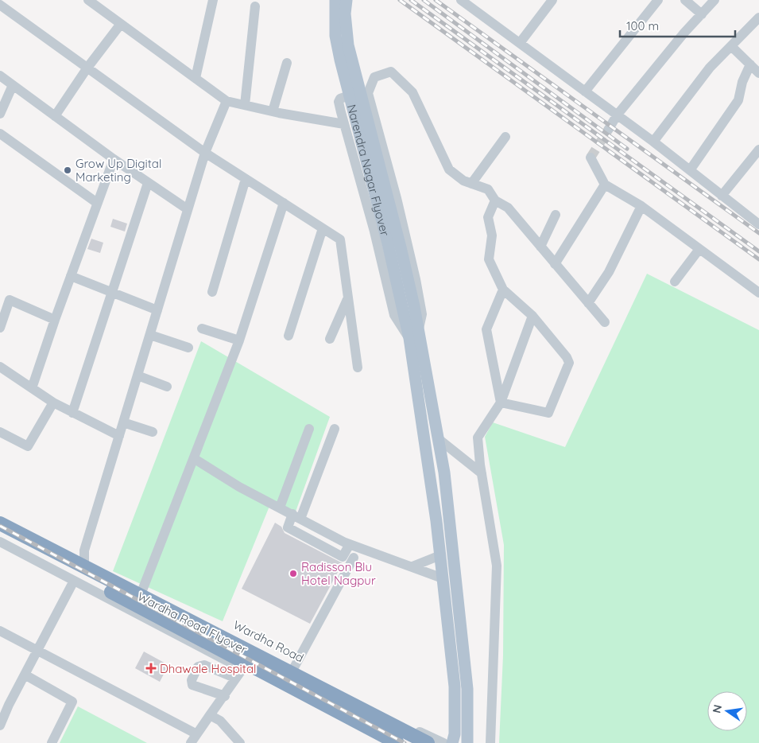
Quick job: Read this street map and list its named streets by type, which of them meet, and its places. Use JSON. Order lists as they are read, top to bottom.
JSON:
{
  "streets": {
    "highway": ["Wardha Road Flyover"],
    "main road": ["Narendra Nagar Flyover"],
    "street": ["Wardha Road"]
  },
  "places": {
    "other": ["Grow Up Digital Marketing", "Radisson Blu Hotel Nagpur"],
    "health": ["Dhawale Hospital"]
  },
  "scale_bar": "100 m",
  "north": "left"
}
